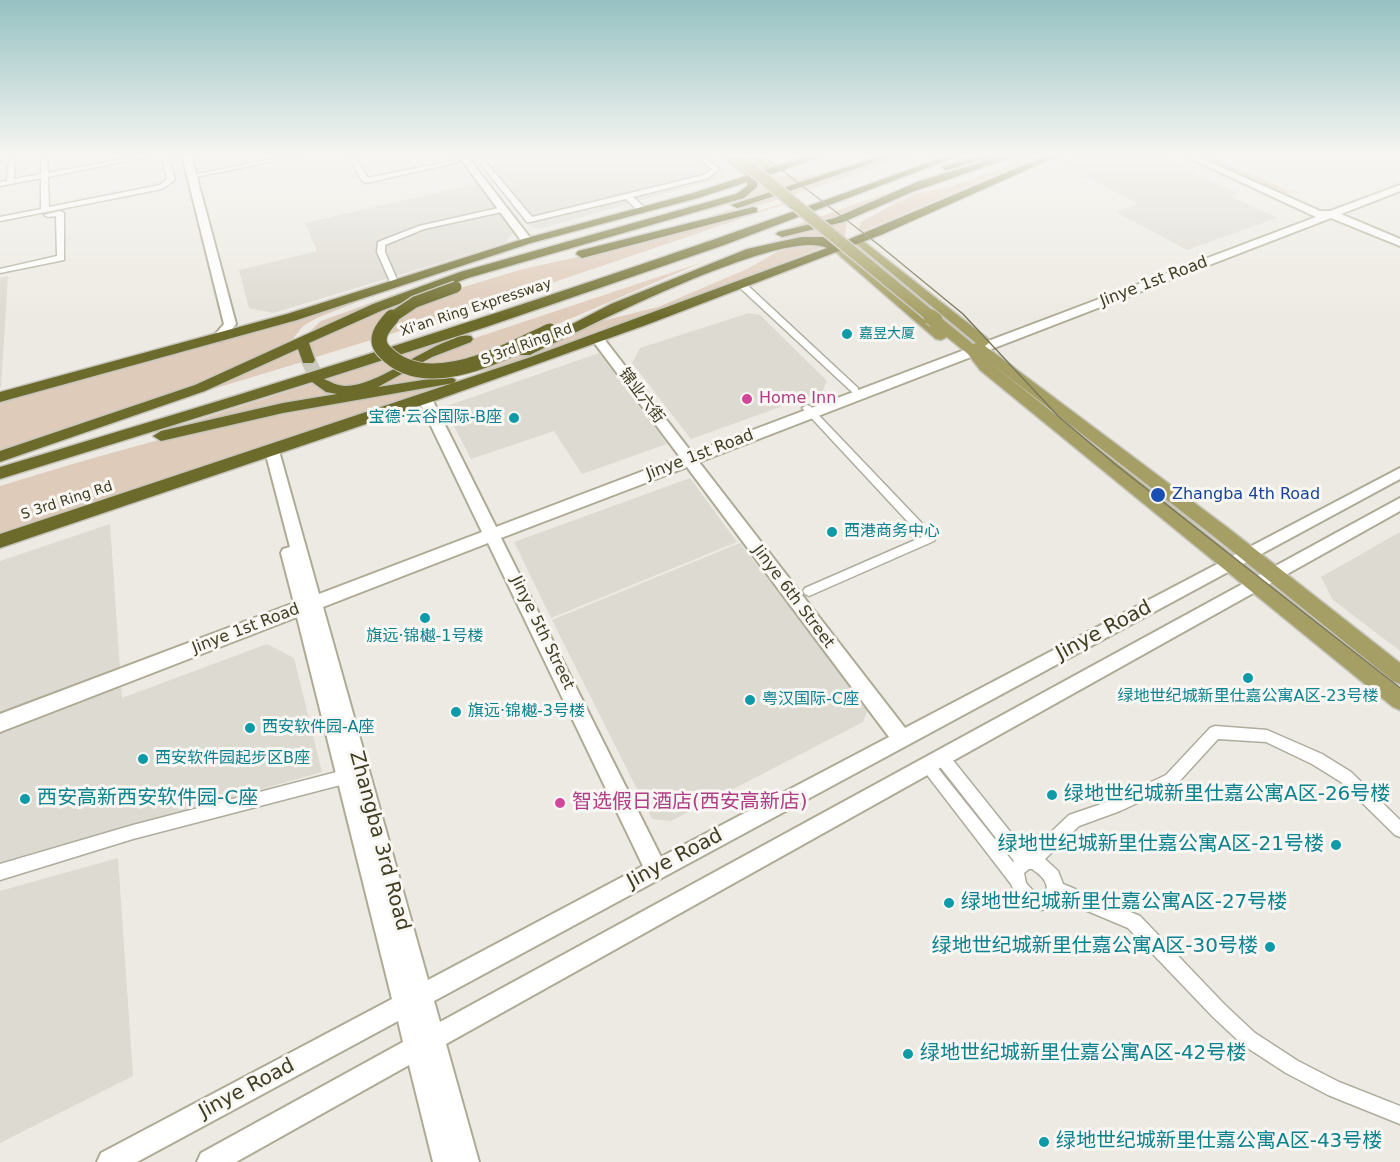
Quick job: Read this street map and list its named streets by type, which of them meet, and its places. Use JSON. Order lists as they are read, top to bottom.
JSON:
{
  "streets": {
    "highway": ["Xi'an Ring Expressway", "S 3rd Ring Rd"],
    "street": [
      "Jinye 1st Road",
      "锦业六街",
      "Jinye 6th Street",
      "Jinye Road",
      "Jinye 5th Street",
      "Zhangba 3rd Road"
    ]
  },
  "crossings": [
    ["Jinye 1st Road", "锦业六街"],
    ["Jinye 1st Road", "Jinye 6th Street"],
    ["Jinye 1st Road", "Jinye 5th Street"],
    ["Jinye 1st Road", "Zhangba 3rd Road"],
    ["S 3rd Ring Rd", "锦业六街"],
    ["S 3rd Ring Rd", "Jinye 5th Street"],
    ["S 3rd Ring Rd", "Zhangba 3rd Road"],
    ["锦业六街", "Jinye 6th Street"],
    ["Jinye 6th Street", "Jinye Road"],
    ["Jinye Road", "Jinye 5th Street"],
    ["Jinye Road", "Zhangba 3rd Road"]
  ],
  "places": [
    "嘉昱大厦",
    "Home Inn",
    "宝德·云谷国际-B座",
    "Zhangba 4th Road",
    "西港商务中心",
    "旗远·锦樾-1号楼",
    "绿地世纪城新里仕嘉公寓A区-23号楼",
    "粤汉国际-C座",
    "旗远·锦樾-3号楼",
    "西安软件园-A座",
    "西安软件园起步区B座",
    "绿地世纪城新里仕嘉公寓A区-26号楼",
    "西安高新西安软件园-C座",
    "智选假日酒店(西安高新店)",
    "绿地世纪城新里仕嘉公寓A区-21号楼",
    "绿地世纪城新里仕嘉公寓A区-27号楼",
    "绿地世纪城新里仕嘉公寓A区-30号楼",
    "绿地世纪城新里仕嘉公寓A区-42号楼",
    "绿地世纪城新里仕嘉公寓A区-43号楼"
  ]
}
